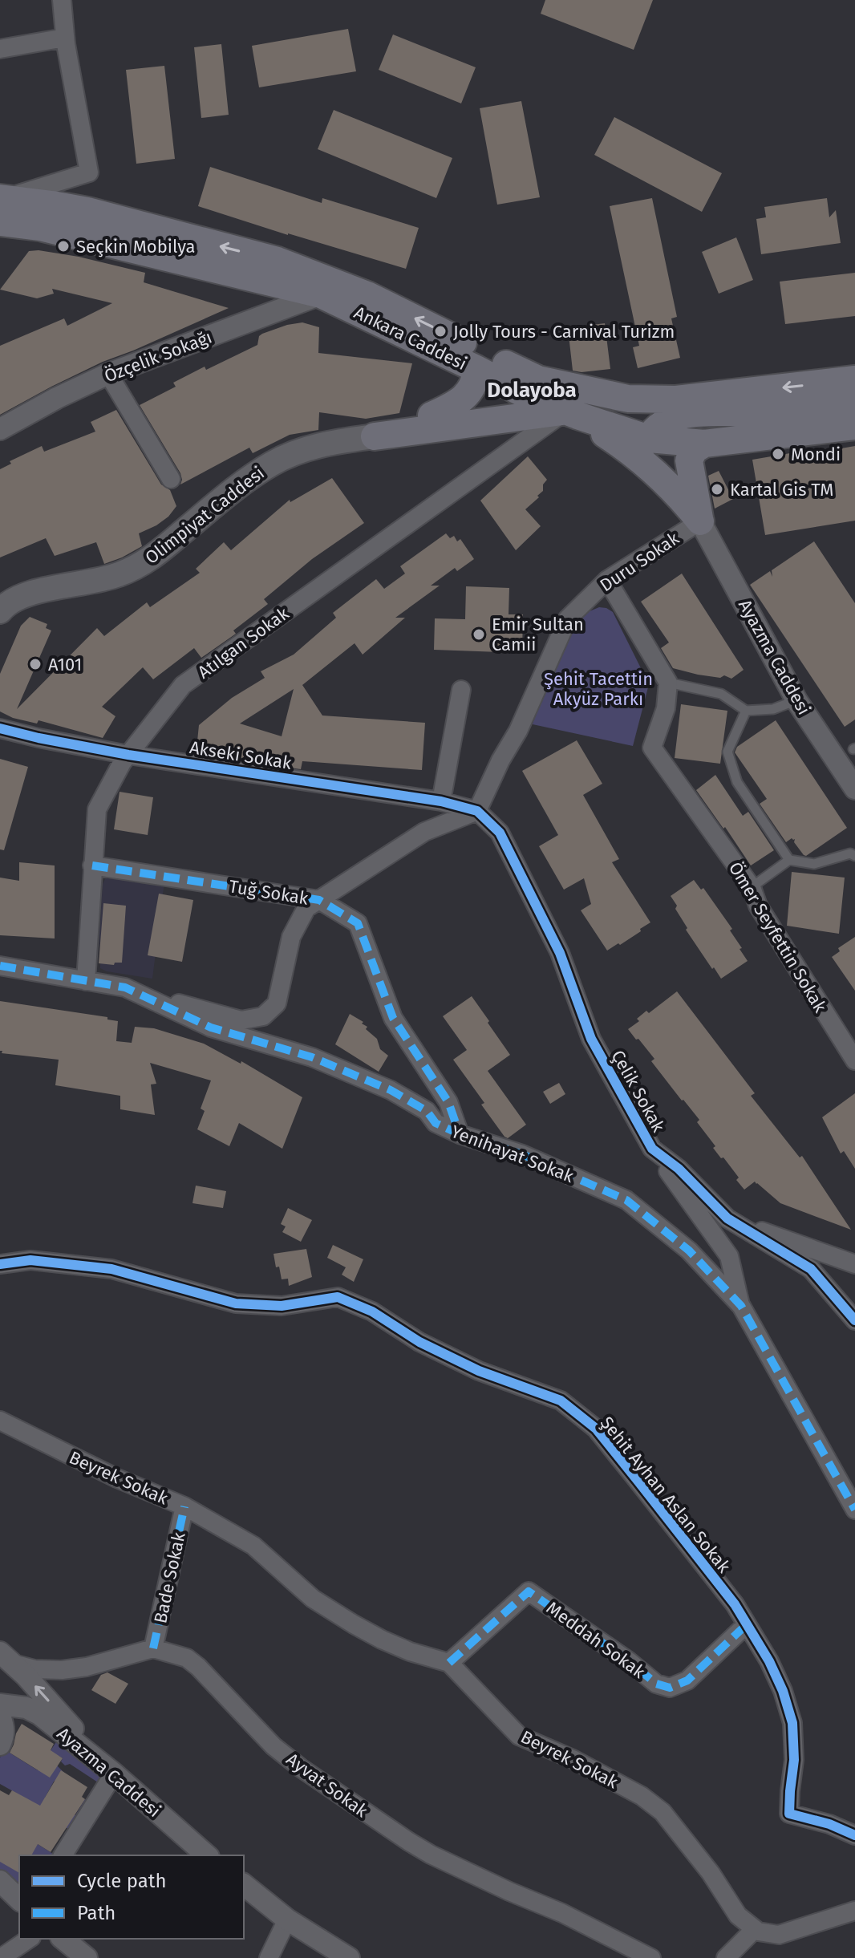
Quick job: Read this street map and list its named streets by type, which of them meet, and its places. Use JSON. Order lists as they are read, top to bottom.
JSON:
{
  "streets": {
    "main road": ["Ankara Caddesi", "Olimpiyat Caddesi"],
    "street": [
      "Özçelik Sokağı",
      "Duru Sokak",
      "Atılgan Sokak",
      "Ayazma Caddesi",
      "Akseki Sokak",
      "Tuğ Sokak",
      "Ömer Seyfettin Sokak",
      "Çelik Sokak",
      "Yenihayat Sokak",
      "Beyrek Sokak",
      "Şehit Ayhan Aslan Sokak",
      "Bade Sokak",
      "Meddah Sokak",
      "Ayvat Sokak"
    ]
  },
  "crossings": [
    ["Ankara Caddesi", "Özçelik Sokağı"],
    ["Ankara Caddesi", "Atılgan Sokak"],
    ["Duru Sokak", "Ayazma Caddesi"],
    ["Duru Sokak", "Akseki Sokak"],
    ["Duru Sokak", "Çelik Sokak"],
    ["Atılgan Sokak", "Akseki Sokak"],
    ["Atılgan Sokak", "Tuğ Sokak"],
    ["Atılgan Sokak", "Yenihayat Sokak"],
    ["Akseki Sokak", "Çelik Sokak"],
    ["Tuğ Sokak", "Yenihayat Sokak"],
    ["Beyrek Sokak", "Bade Sokak"],
    ["Beyrek Sokak", "Meddah Sokak"],
    ["Şehit Ayhan Aslan Sokak", "Meddah Sokak"],
    ["Bade Sokak", "Ayvat Sokak"]
  ],
  "districts": ["Dolayoba"],
  "parks": ["Şehit Tacettin Akyüz Parkı"],
  "places": [
    "Seçkin Mobilya",
    "Jolly Tours - Carnival Turizm",
    "Mondi",
    "Kartal Gis TM",
    "Emir Sultan Camii",
    "A101"
  ],
  "legend": ["Cycle path", "Path"]
}
